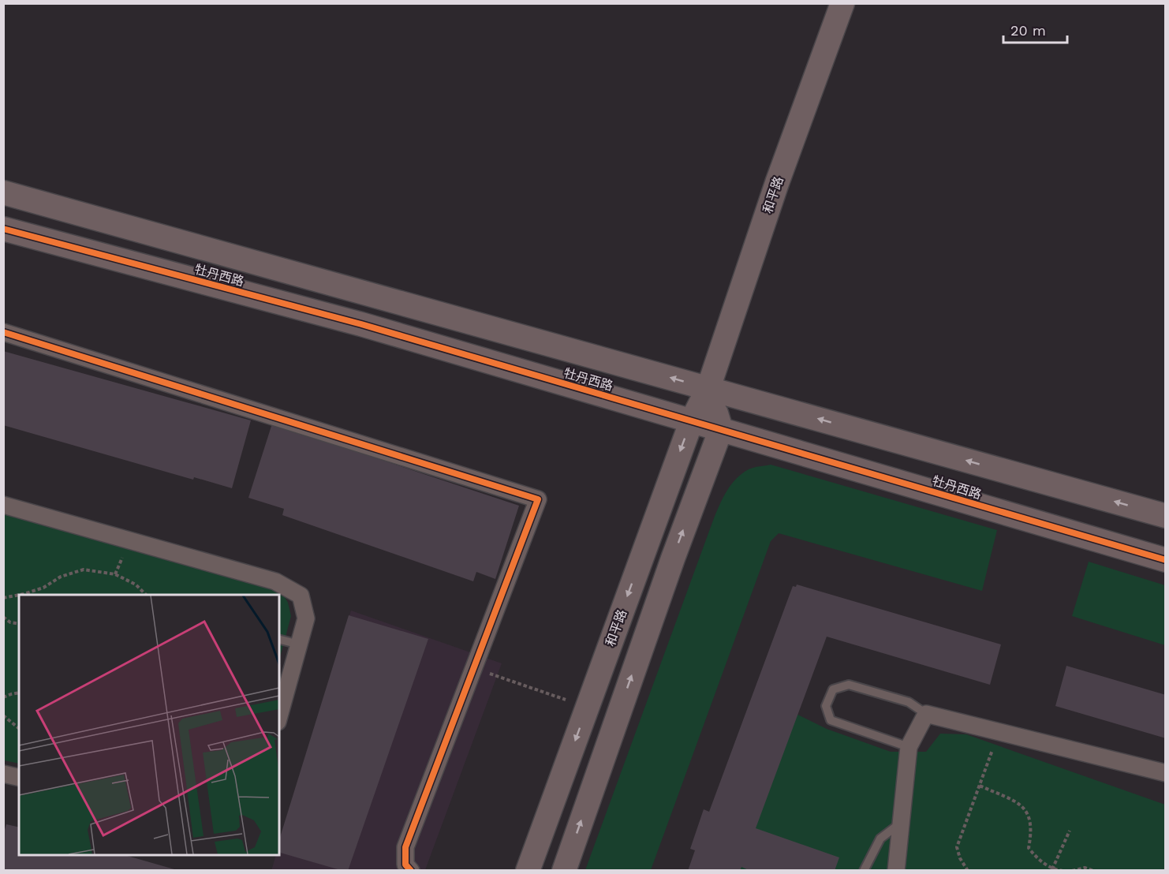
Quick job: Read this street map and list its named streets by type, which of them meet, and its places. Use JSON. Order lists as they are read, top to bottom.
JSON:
{
  "streets": {
    "street": ["和平路", "牡丹西路"]
  },
  "crossings": [
    ["和平路", "牡丹西路"]
  ],
  "scale_bar": "20 m"
}
